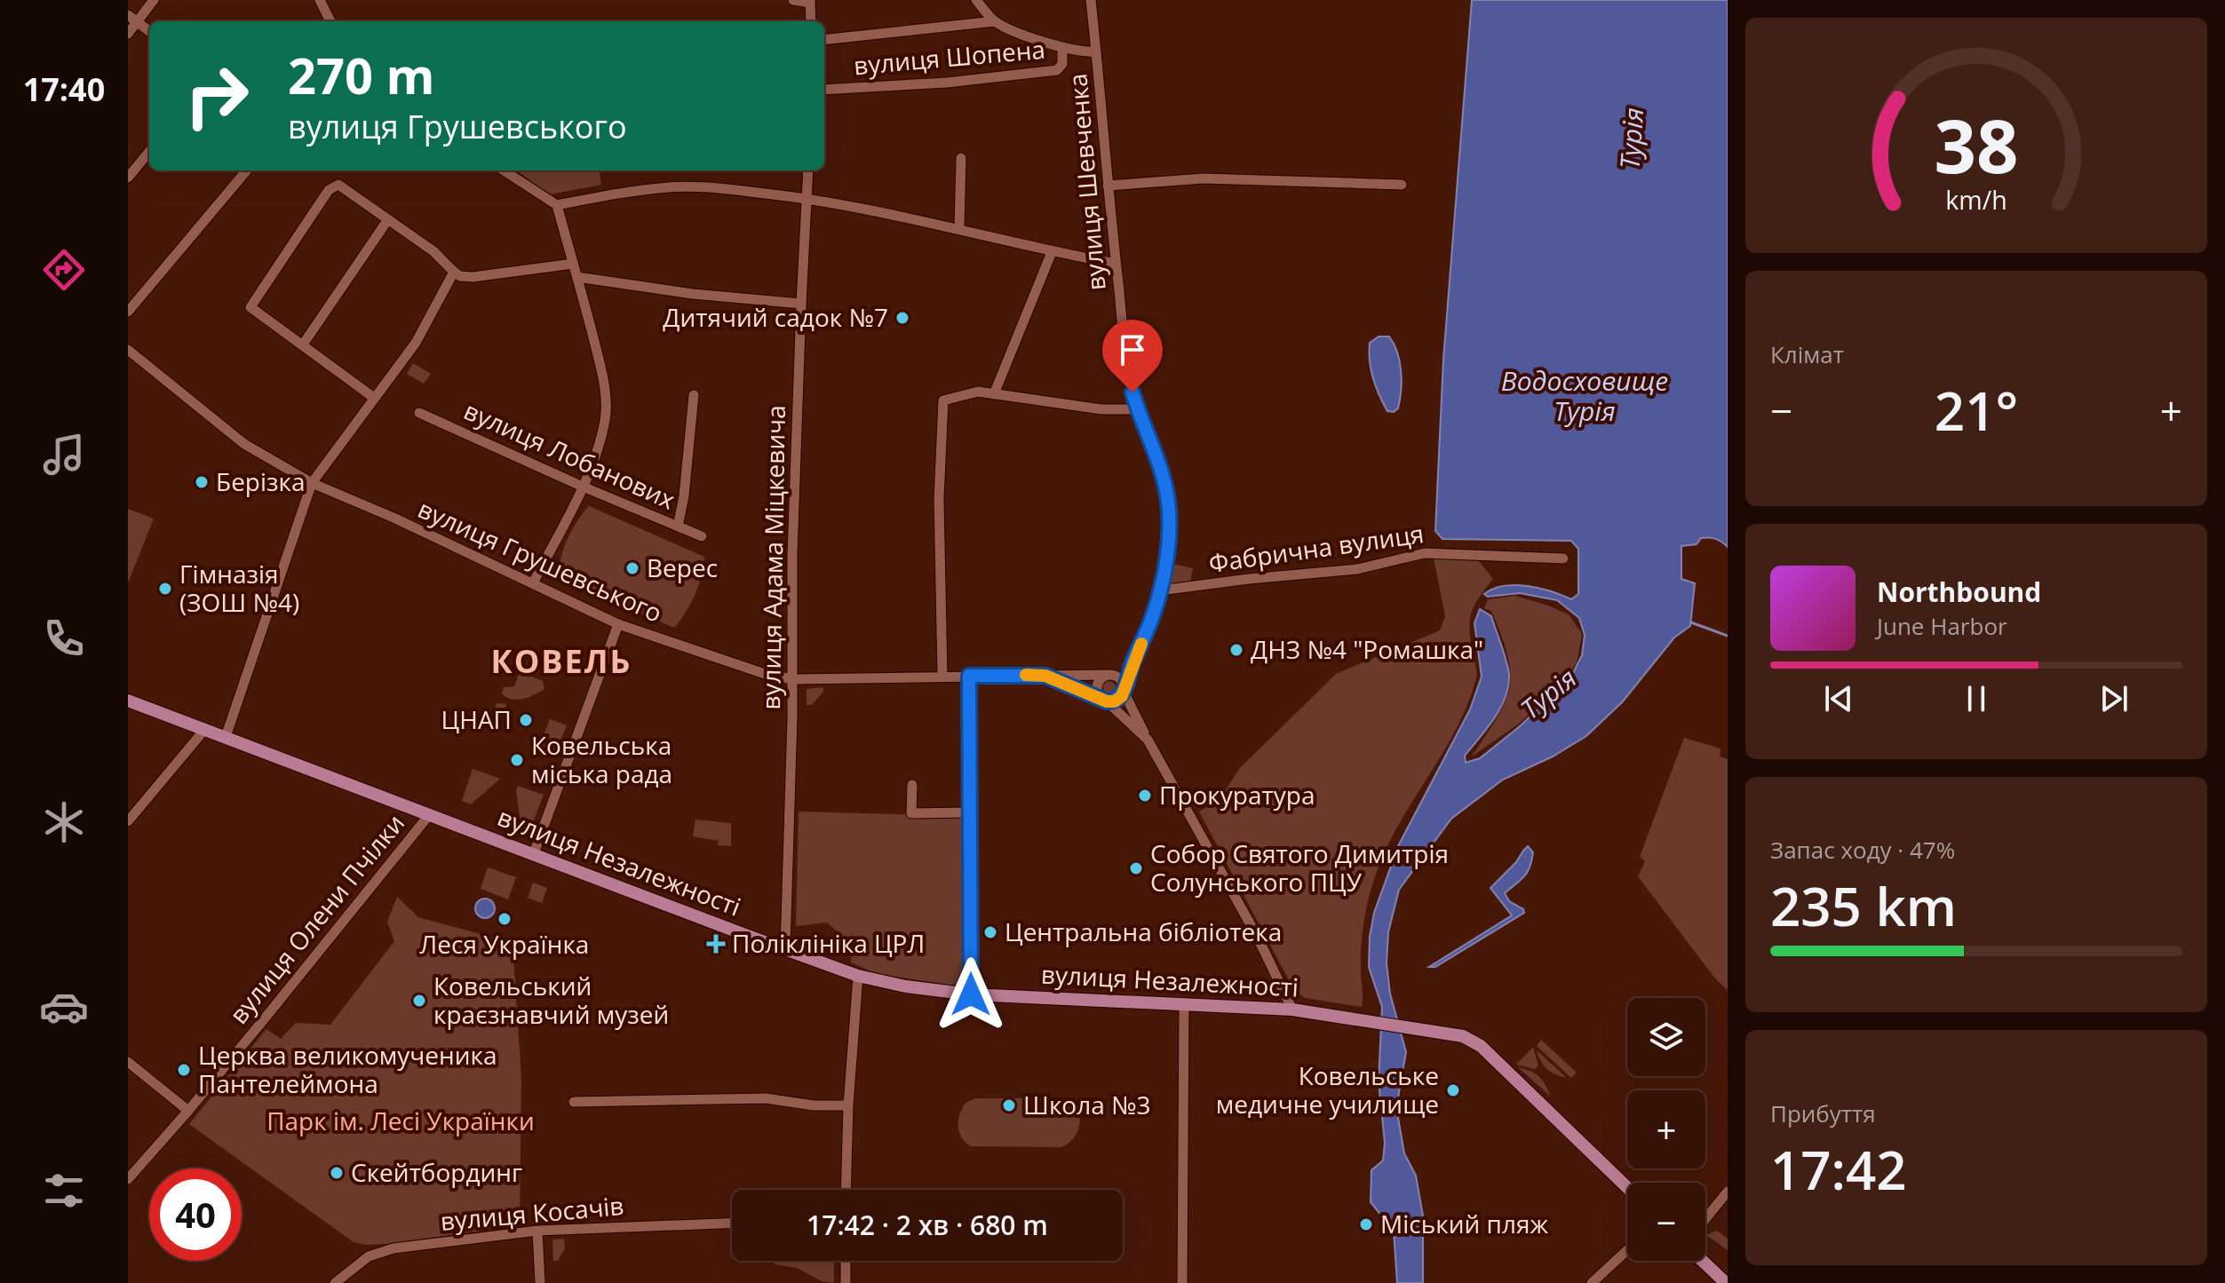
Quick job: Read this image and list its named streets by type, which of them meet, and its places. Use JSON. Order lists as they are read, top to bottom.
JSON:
{
  "streets": {
    "main road": ["вулиця Незалежності"],
    "street": [
      "вулиця Шопена",
      "вулиця Шевченка",
      "вулиця Лобанових",
      "Фабрична вулиця",
      "вулиця Адама Міцкевича",
      "вулиця Грушевського",
      "вулиця Олени Пчілки",
      "вулиця Косачів"
    ]
  },
  "crossings": [
    ["вулиця Шевченка", "Фабрична вулиця"],
    ["вулиця Шевченка", "вулиця Грушевського"],
    ["вулиця Адама Міцкевича", "вулиця Грушевського"],
    ["вулиця Адама Міцкевича", "вулиця Незалежності"],
    ["вулиця Незалежності", "вулиця Олени Пчілки"]
  ],
  "districts": ["КОВЕЛЬ"],
  "water": ["Турія", "Водосховище Турія"],
  "parks": ["Парк ім. Лесі Українки"],
  "places": {
    "other": [
      "Дитячий садок №7",
      "Берізка",
      "Верес",
      "Гімназія (ЗОШ №4)",
      "ДНЗ №4 \"Ромашка\"",
      "ЦНАП",
      "Ковельська міська рада",
      "Прокуратура",
      "Собор Святого Димитрія Солунського ПЦУ",
      "Леся Українка",
      "Центральна бібліотека",
      "Ковельський краєзнавчий музей",
      "Церква великомученика Пантелеймона",
      "Ковельське медичне училище",
      "Школа №3",
      "Скейтбординг",
      "Міський пляж"
    ],
    "health": ["Поліклініка ЦРЛ"]
  },
  "page": {
    "tabs": "17:40",
    "turn": ["270 m", "вулиця Грушевського"],
    "tile": [
      "Клімат",
      ["Запас ходу · 47%", "235 km"],
      ["Прибуття", "17:42"]
    ],
    "heat": ["−", "21°", "+"],
    "song": ["Northbound", "June Harbor"],
    "map_buttons": ["+", "−"],
    "limit": "40",
    "trip": "17:42 · 2 хв · 680 m",
    "gauge": ["38", "km/h"]
  }
}
